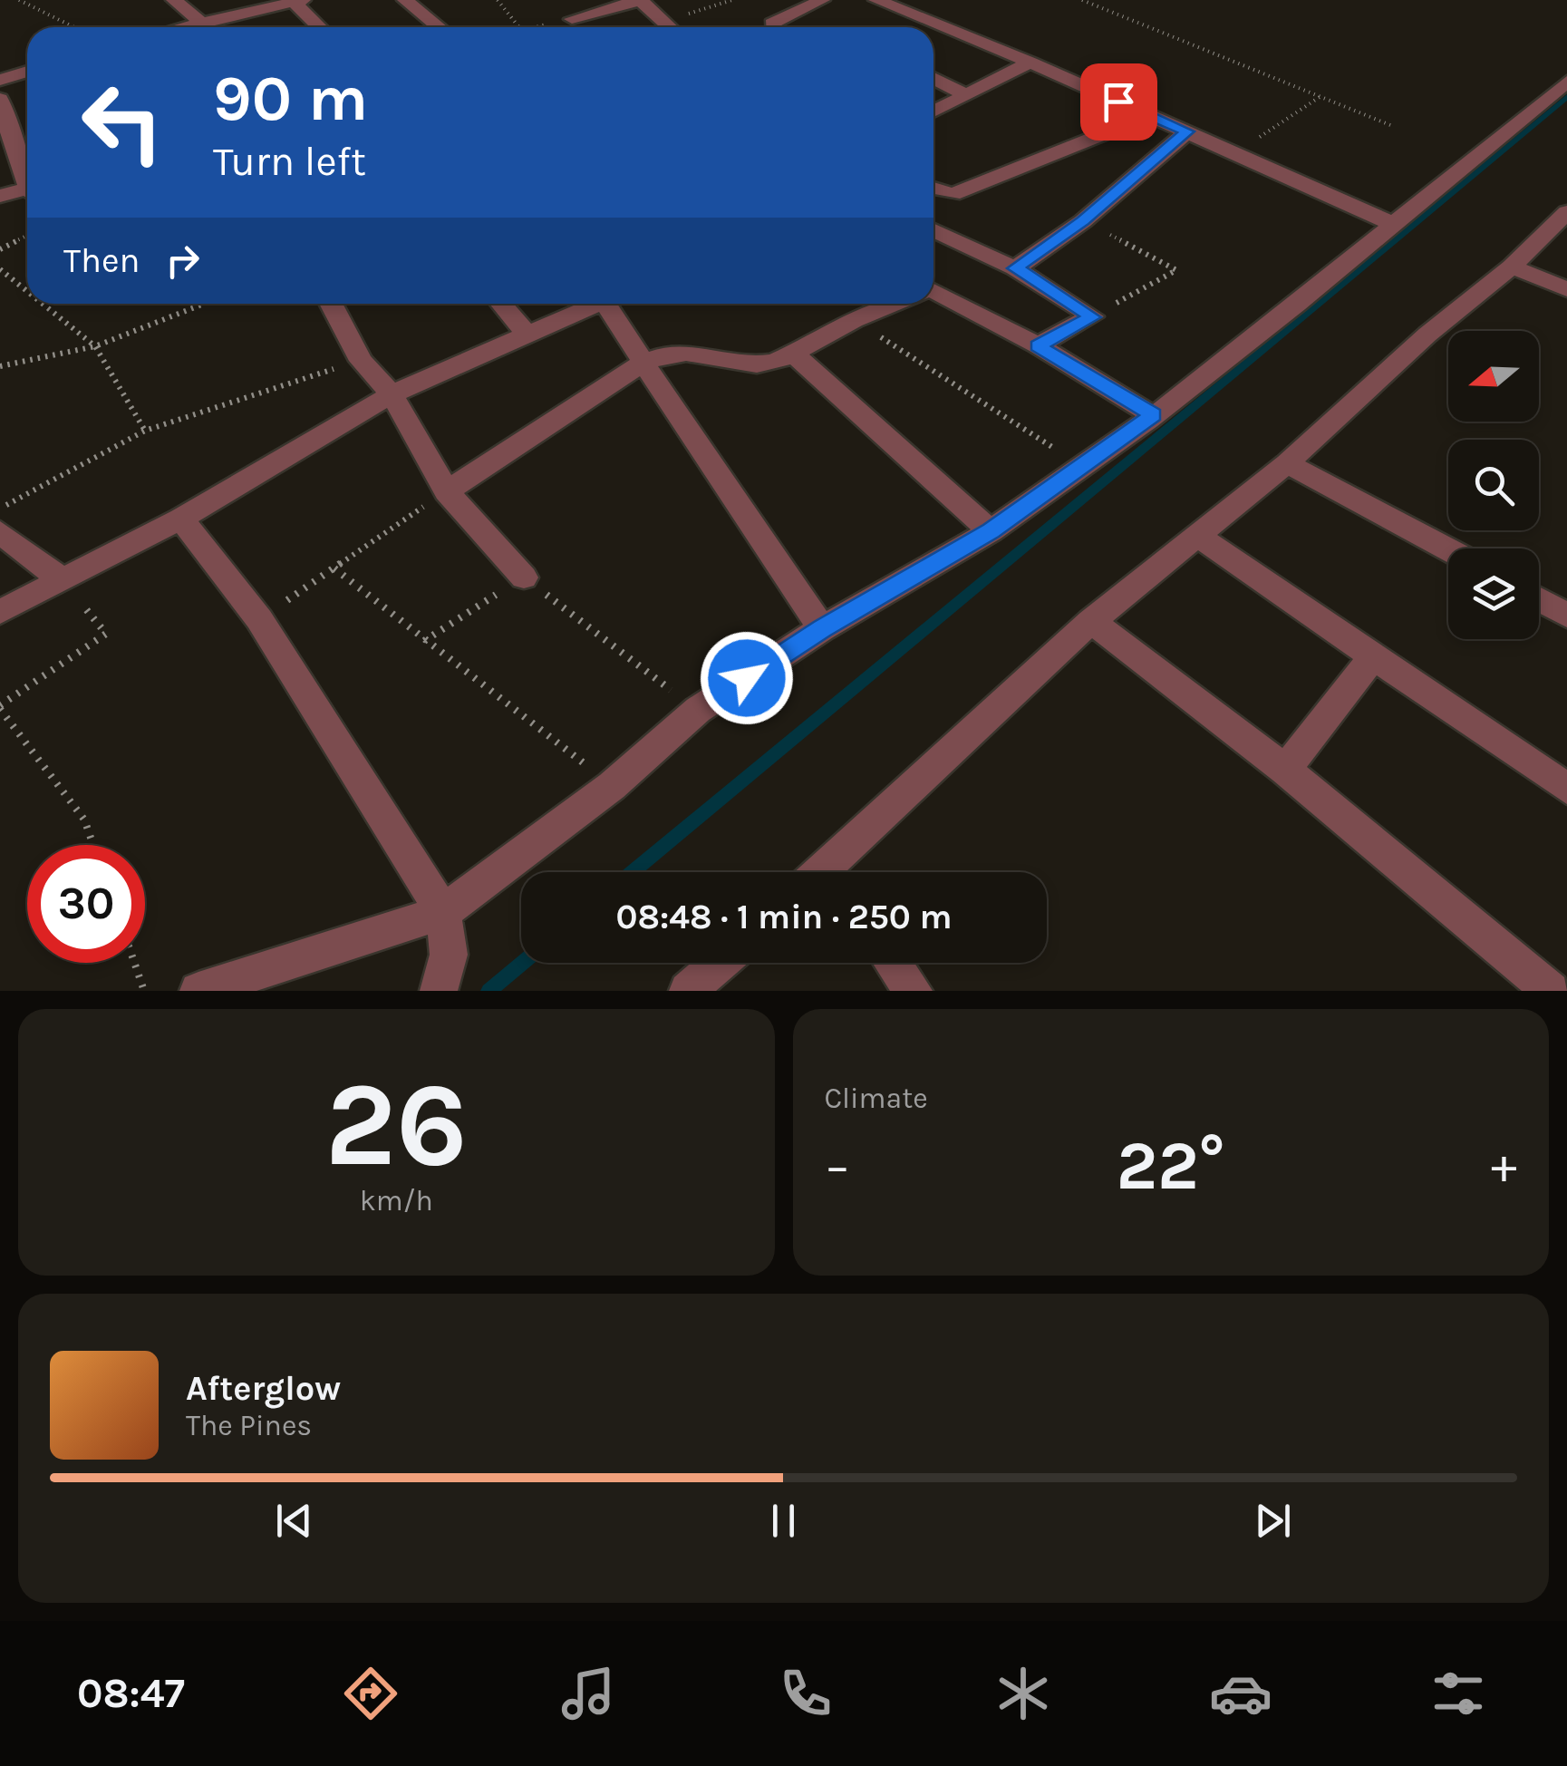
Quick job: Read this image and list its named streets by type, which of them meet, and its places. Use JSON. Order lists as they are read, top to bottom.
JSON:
{
  "north": "left",
  "page": {
    "turn": ["90 m", "Turn left"],
    "then": "Then",
    "limit": "30",
    "trip": "08:48 · 1 min · 250 m",
    "tile": [
      ["26", "km/h"],
      "Climate"
    ],
    "heat": ["−", "22°", "+"],
    "song": ["Afterglow", "The Pines"],
    "tabs": "08:47"
  }
}
